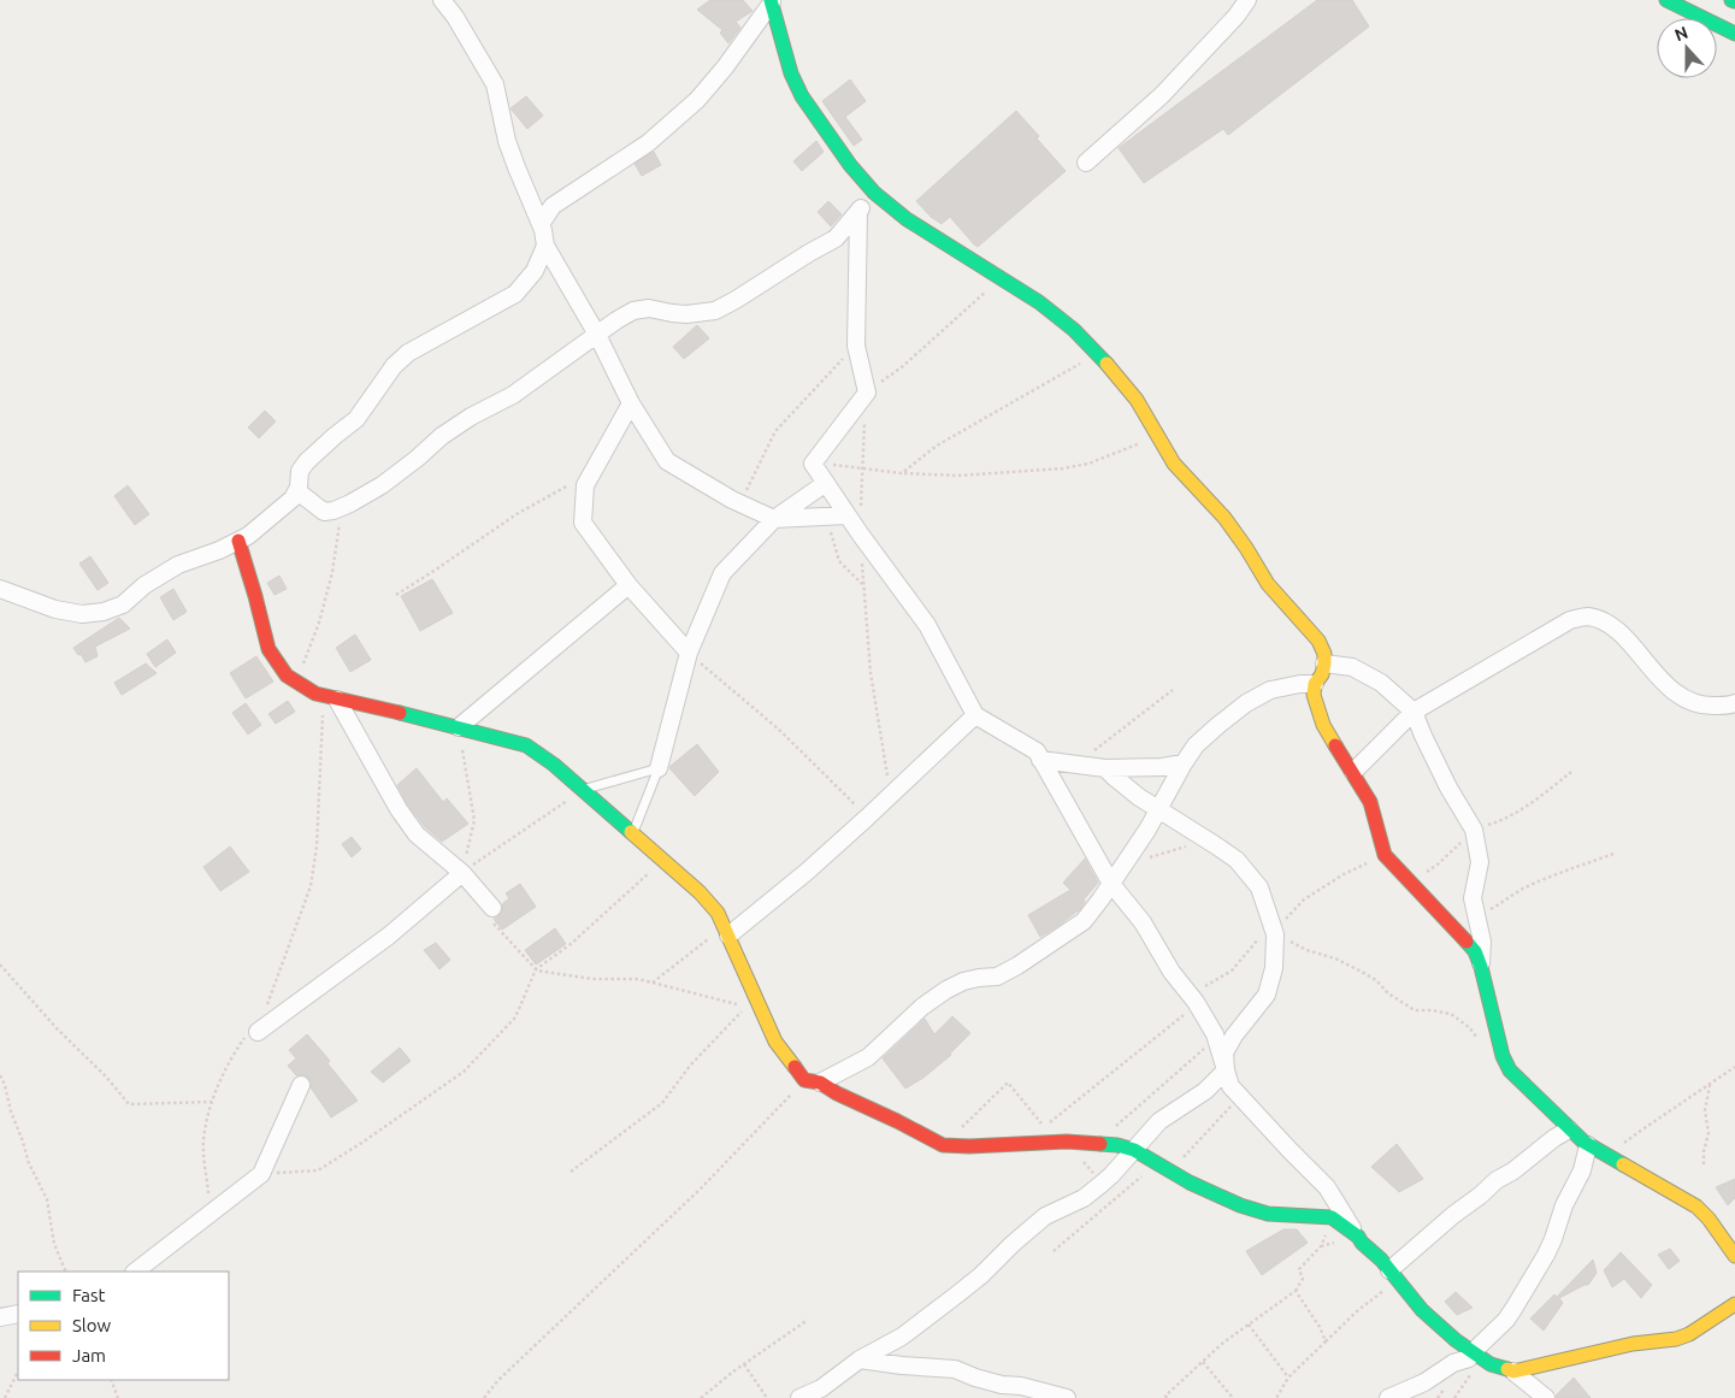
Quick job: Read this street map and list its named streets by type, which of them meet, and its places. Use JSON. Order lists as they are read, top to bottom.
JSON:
{
  "legend": ["Fast", "Slow", "Jam"],
  "north": "top"
}
